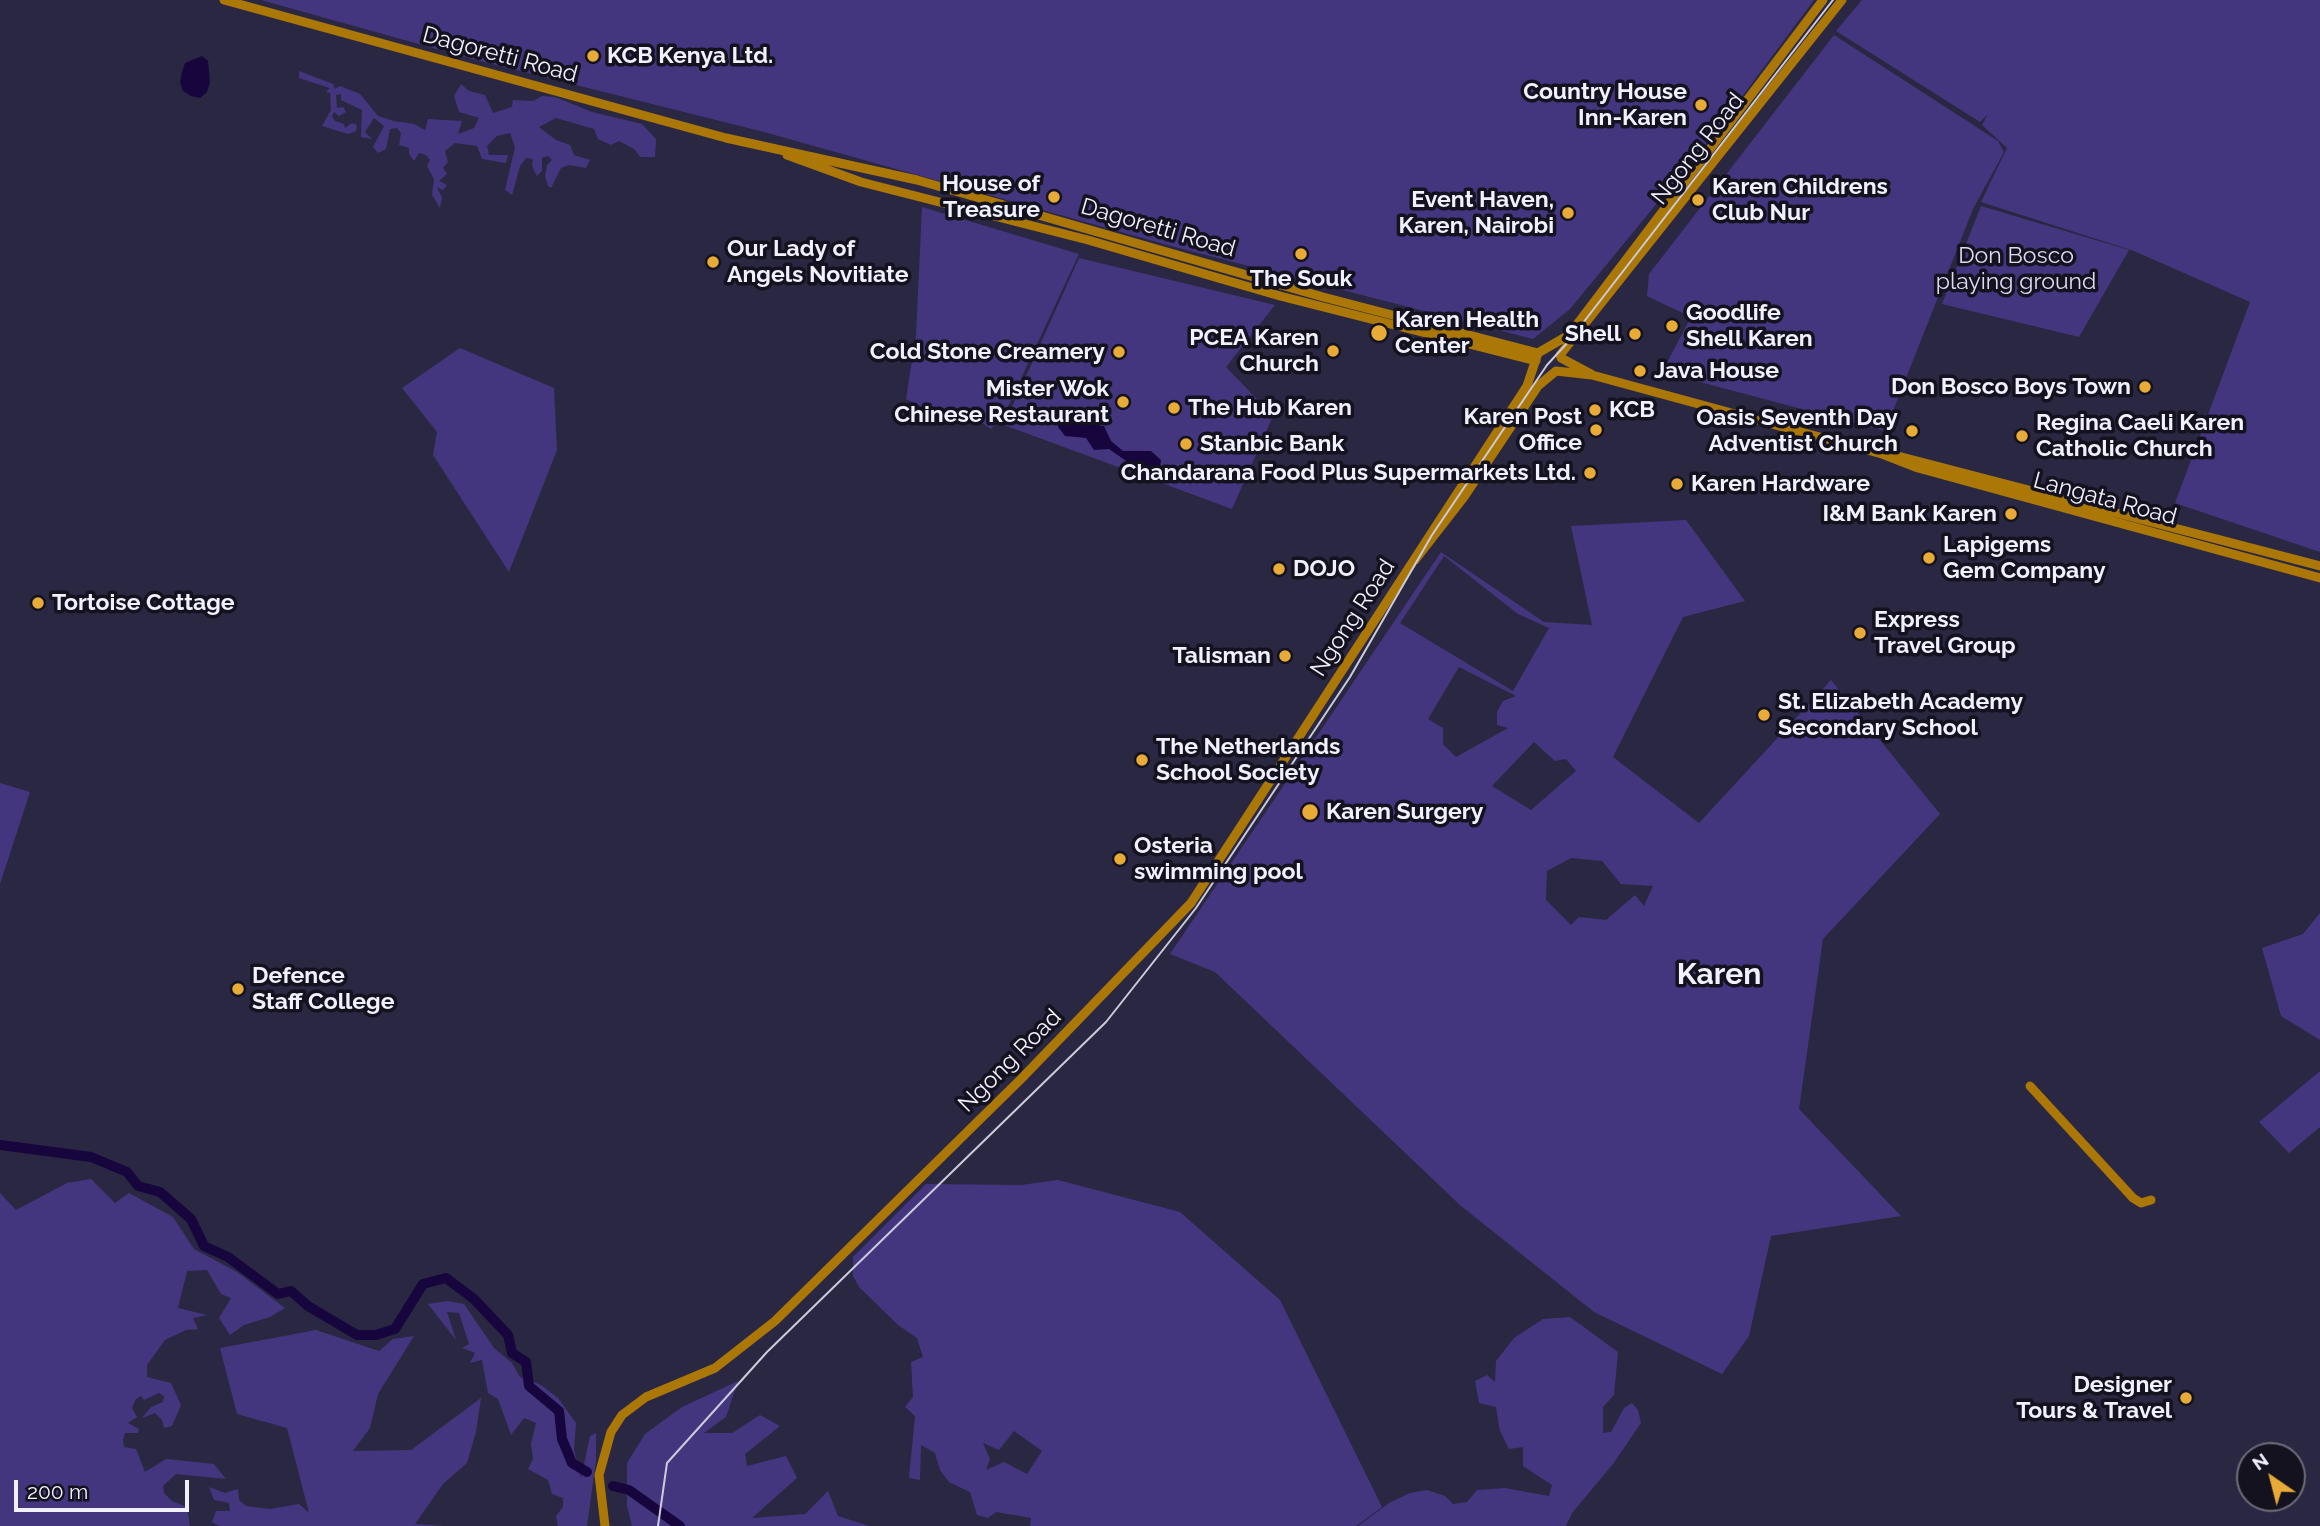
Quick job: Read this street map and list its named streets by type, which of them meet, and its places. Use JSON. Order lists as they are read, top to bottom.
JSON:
{
  "streets": {
    "main road": ["Dagoretti Road", "Ngong Road", "Langata Road"]
  },
  "crossings": [
    ["Dagoretti Road", "Ngong Road"]
  ],
  "districts": ["Karen"],
  "parks": ["Don Bosco playing ground"],
  "places": [
    "KCB Kenya Ltd.",
    "Country House Inn-Karen",
    "House of Treasure",
    "Karen Childrens Club Nur",
    "Event Haven, Karen, Nairobi",
    "The Souk",
    "Our Lady of Angels Novitiate",
    "Goodlife Shell Karen",
    "Karen Health Center",
    "Shell",
    "PCEA Karen Church",
    "Cold Stone Creamery",
    "Java House",
    "Don Bosco Boys Town",
    "Mister Wok Chinese Restaurant",
    "The Hub Karen",
    "KCB",
    "Karen Post Office",
    "Oasis Seventh Day Adventist Church",
    "Regina Caeli Karen Catholic Church",
    "Stanbic Bank",
    "Chandarana Food Plus Supermarkets Ltd.",
    "Karen Hardware",
    "I&M Bank Karen",
    "Lapigems Gem Company",
    "DOJO",
    "Tortoise Cottage",
    "Express Travel Group",
    "Talisman",
    "St. Elizabeth Academy Secondary School",
    "The Netherlands School Society",
    "Karen Surgery",
    "Osteria swimming pool",
    "Defence Staff College",
    "Designer Tours & Travel"
  ],
  "scale_bar": "200 m",
  "north": "top left"
}
